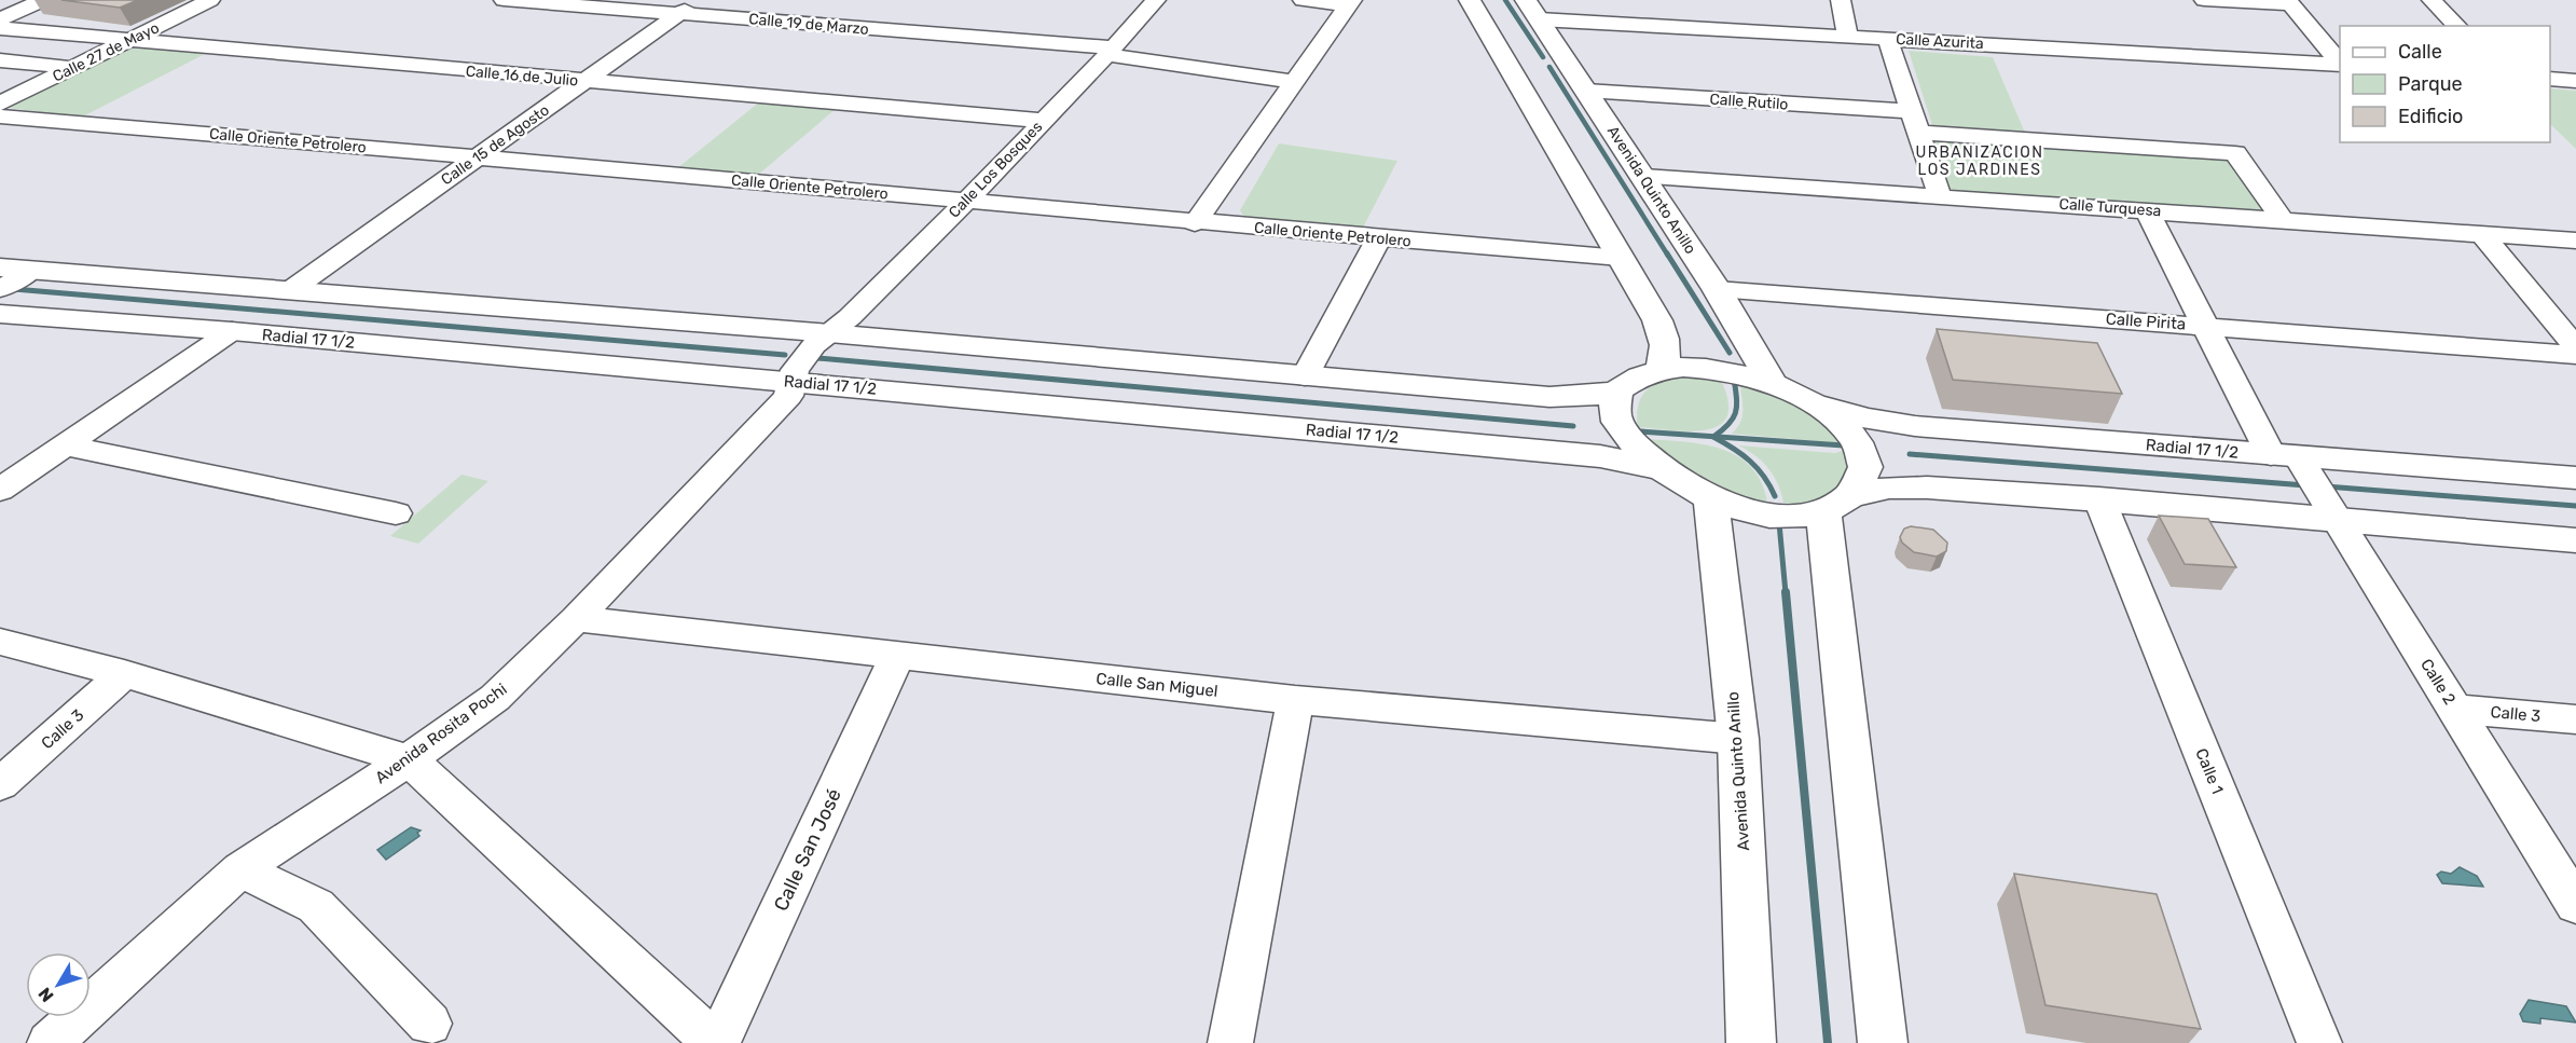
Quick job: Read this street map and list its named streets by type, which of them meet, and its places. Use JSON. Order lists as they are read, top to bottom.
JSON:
{
  "streets": {
    "main road": ["Avenida Quinto Anillo", "Radial 17 1/2"],
    "street": [
      "Calle 19 de Marzo",
      "Calle Azurita",
      "Calle 27 de Mayo",
      "Calle 16 de Julio",
      "Calle Rutilo",
      "Calle Oriente Petrolero",
      "Calle 15 de Agosto",
      "Calle Los Bosques",
      "Calle Turquesa",
      "Calle Pirita",
      "Calle 2",
      "Calle San Miguel",
      "Calle 3",
      "Avenida Rosita Pochi",
      "Calle 1",
      "Calle San José"
    ]
  },
  "crossings": [
    ["Calle 19 de Marzo", "Calle 15 de Agosto"],
    ["Calle 19 de Marzo", "Calle Los Bosques"],
    ["Calle Azurita", "Avenida Quinto Anillo"],
    ["Calle 27 de Mayo", "Calle 16 de Julio"],
    ["Calle 16 de Julio", "Calle 15 de Agosto"],
    ["Calle 16 de Julio", "Calle Los Bosques"],
    ["Calle Rutilo", "Avenida Quinto Anillo"],
    ["Calle Rutilo", "Calle Turquesa"],
    ["Calle Oriente Petrolero", "Calle 15 de Agosto"],
    ["Calle Oriente Petrolero", "Calle Los Bosques"],
    ["Calle Oriente Petrolero", "Avenida Quinto Anillo"],
    ["Calle Los Bosques", "Radial 17 1/2"],
    ["Calle Los Bosques", "Avenida Rosita Pochi"],
    ["Avenida Quinto Anillo", "Calle Turquesa"],
    ["Avenida Quinto Anillo", "Calle Pirita"],
    ["Avenida Quinto Anillo", "Calle San Miguel"],
    ["Calle Turquesa", "Calle 2"],
    ["Calle Pirita", "Calle 2"],
    ["Radial 17 1/2", "Calle 2"],
    ["Radial 17 1/2", "Avenida Rosita Pochi"],
    ["Calle 2", "Calle 3"],
    ["Calle San Miguel", "Avenida Rosita Pochi"],
    ["Calle San Miguel", "Calle San José"]
  ],
  "districts": ["URBANIZACION LOS JARDINES"],
  "legend": ["Calle", "Parque", "Edificio"],
  "north": "bottom left"
}
